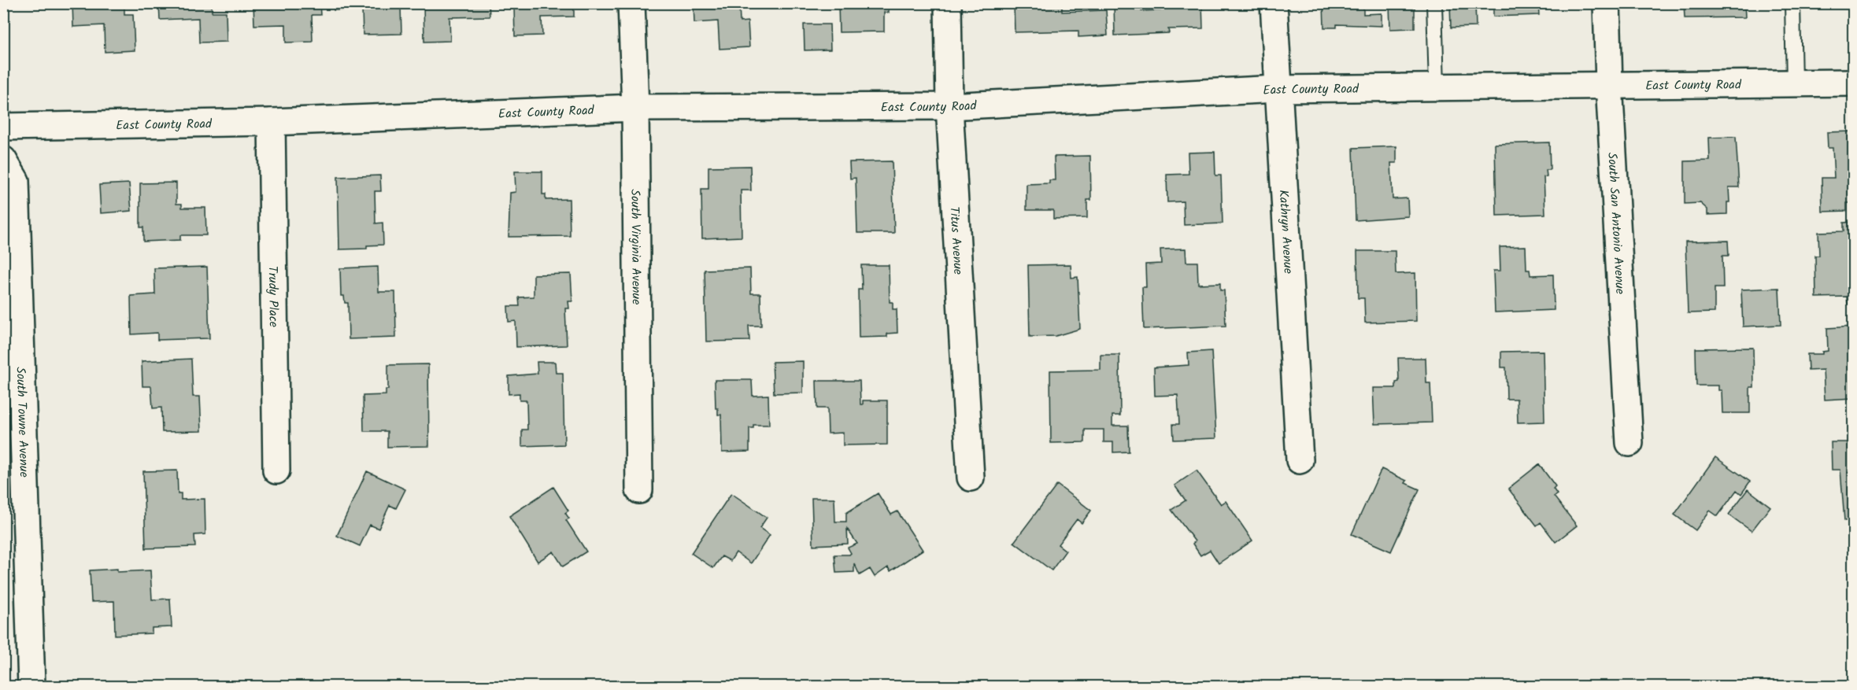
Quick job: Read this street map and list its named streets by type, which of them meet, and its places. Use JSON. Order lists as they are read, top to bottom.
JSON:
{
  "streets": {
    "street": [
      "East County Road",
      "South San Antonio Avenue",
      "Kathryn Avenue",
      "Titus Avenue",
      "South Virginia Avenue",
      "Trudy Place",
      "South Towne Avenue"
    ]
  },
  "crossings": [
    ["East County Road", "South San Antonio Avenue"],
    ["East County Road", "Kathryn Avenue"],
    ["East County Road", "Titus Avenue"],
    ["East County Road", "South Virginia Avenue"],
    ["East County Road", "Trudy Place"]
  ]
}
